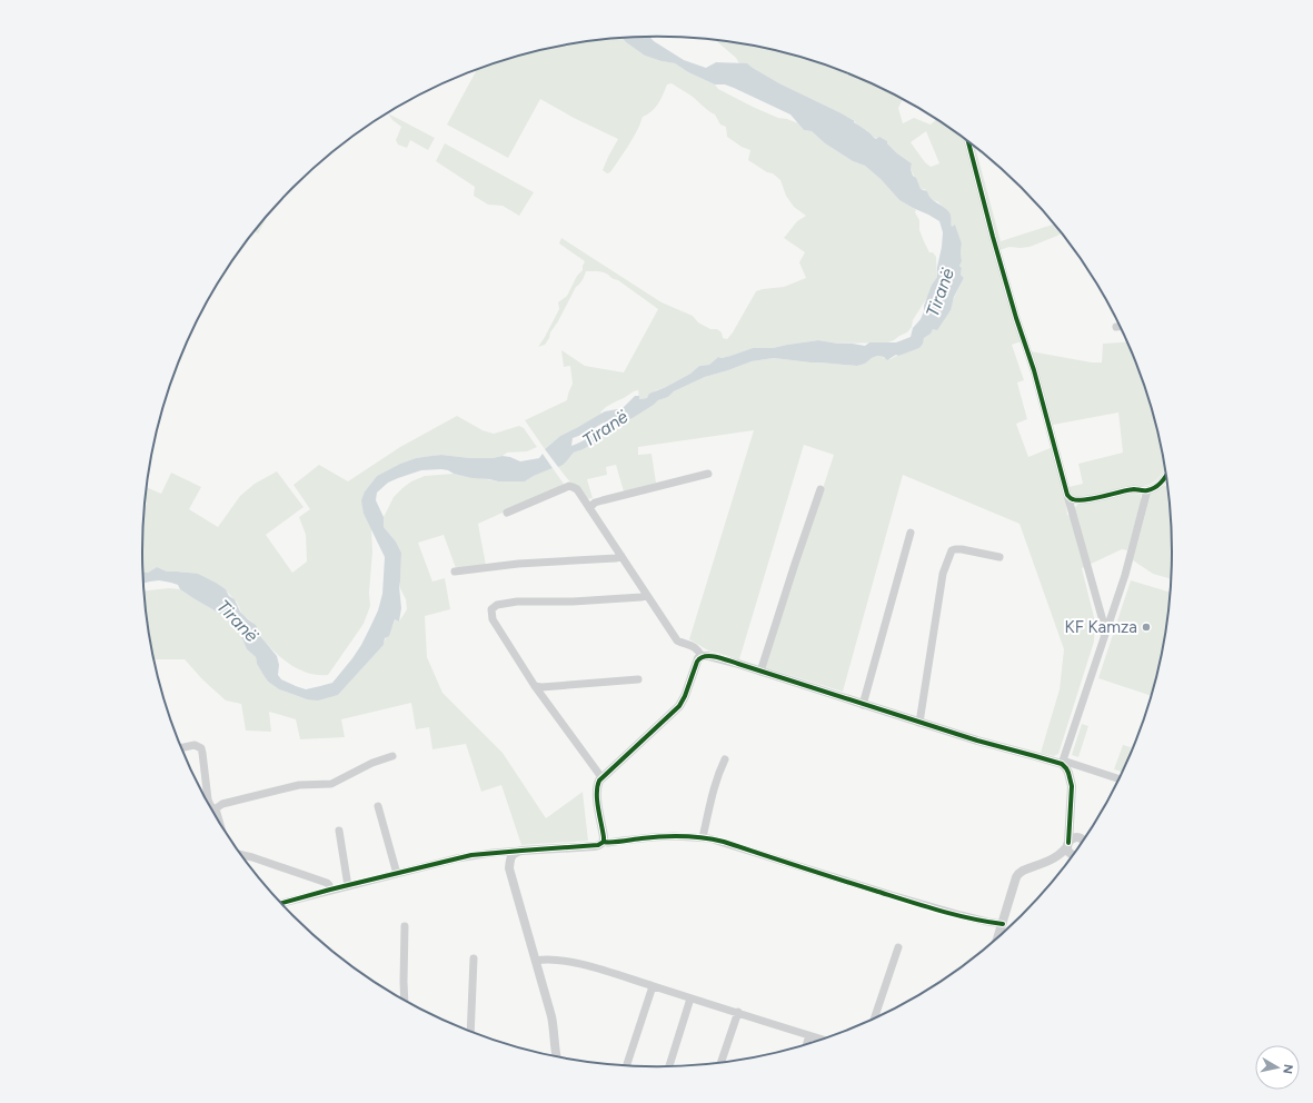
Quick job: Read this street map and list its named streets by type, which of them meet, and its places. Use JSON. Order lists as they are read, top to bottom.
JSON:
{
  "water": ["Tiranë"],
  "places": ["KF Kamza"],
  "north": "right"
}
